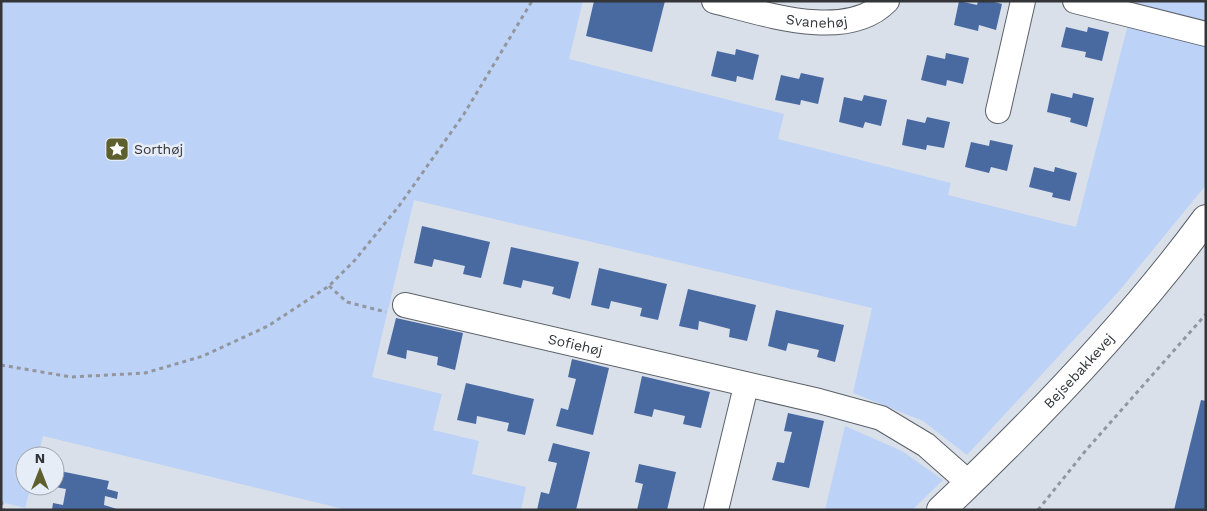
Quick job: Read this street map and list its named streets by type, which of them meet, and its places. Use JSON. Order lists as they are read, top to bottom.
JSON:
{
  "streets": {
    "street": ["Svanehøj", "Sofiehøj", "Bejsebakkevej"]
  },
  "crossings": [
    ["Sofiehøj", "Bejsebakkevej"]
  ],
  "places": {
    "place": ["Sorthøj"]
  },
  "north": "top"
}
